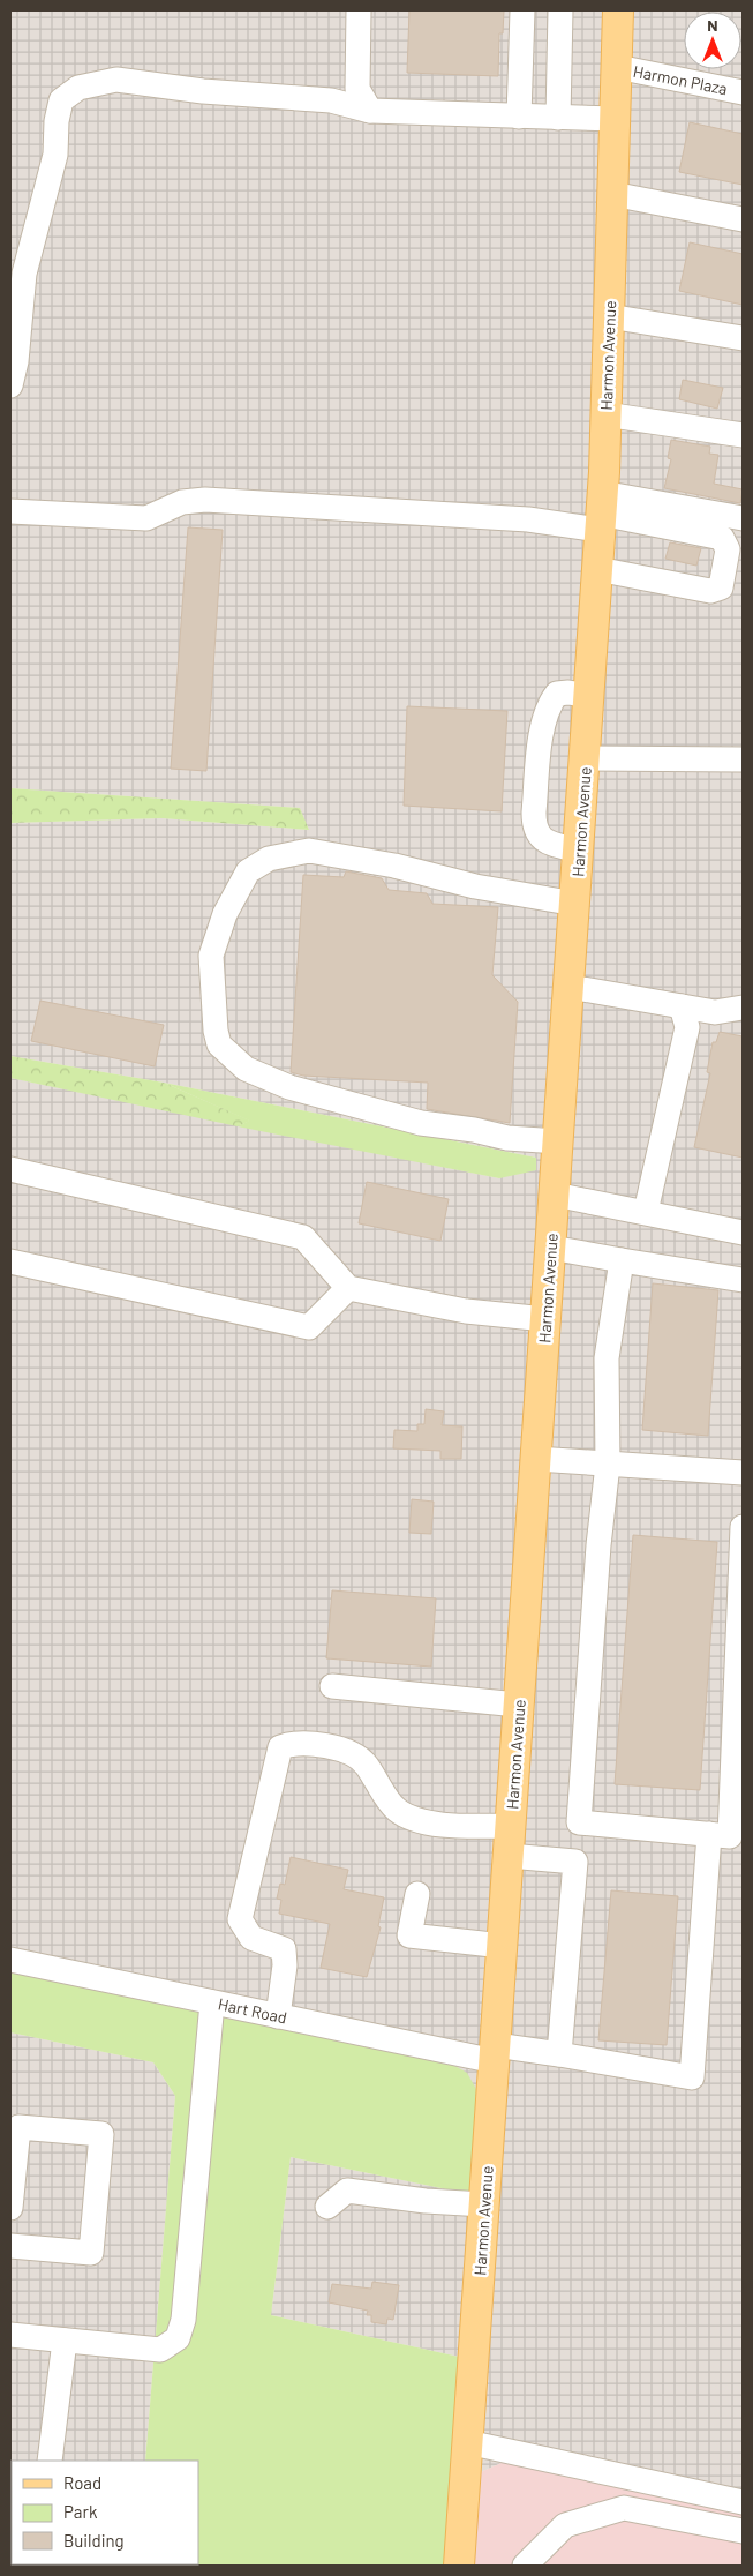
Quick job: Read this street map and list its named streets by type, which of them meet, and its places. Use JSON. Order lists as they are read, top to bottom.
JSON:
{
  "streets": {
    "main road": ["Harmon Avenue"],
    "street": ["Harmon Plaza", "Hart Road"]
  },
  "crossings": [
    ["Harmon Plaza", "Harmon Avenue"],
    ["Harmon Avenue", "Hart Road"]
  ],
  "legend": ["Road", "Park", "Building"],
  "north": "top"
}
